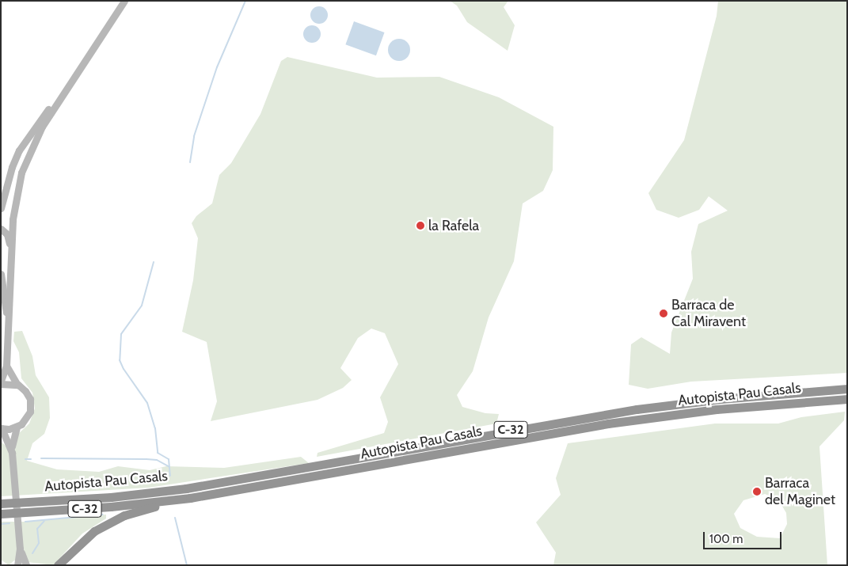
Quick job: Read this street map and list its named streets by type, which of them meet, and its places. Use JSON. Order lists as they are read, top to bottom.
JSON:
{
  "streets": {
    "highway": ["Autopista Pau Casals", "C-32"]
  },
  "places": ["la Rafela", "Barraca de Cal Miravent", "Barraca del Maginet"],
  "scale_bar": "100 m"
}
